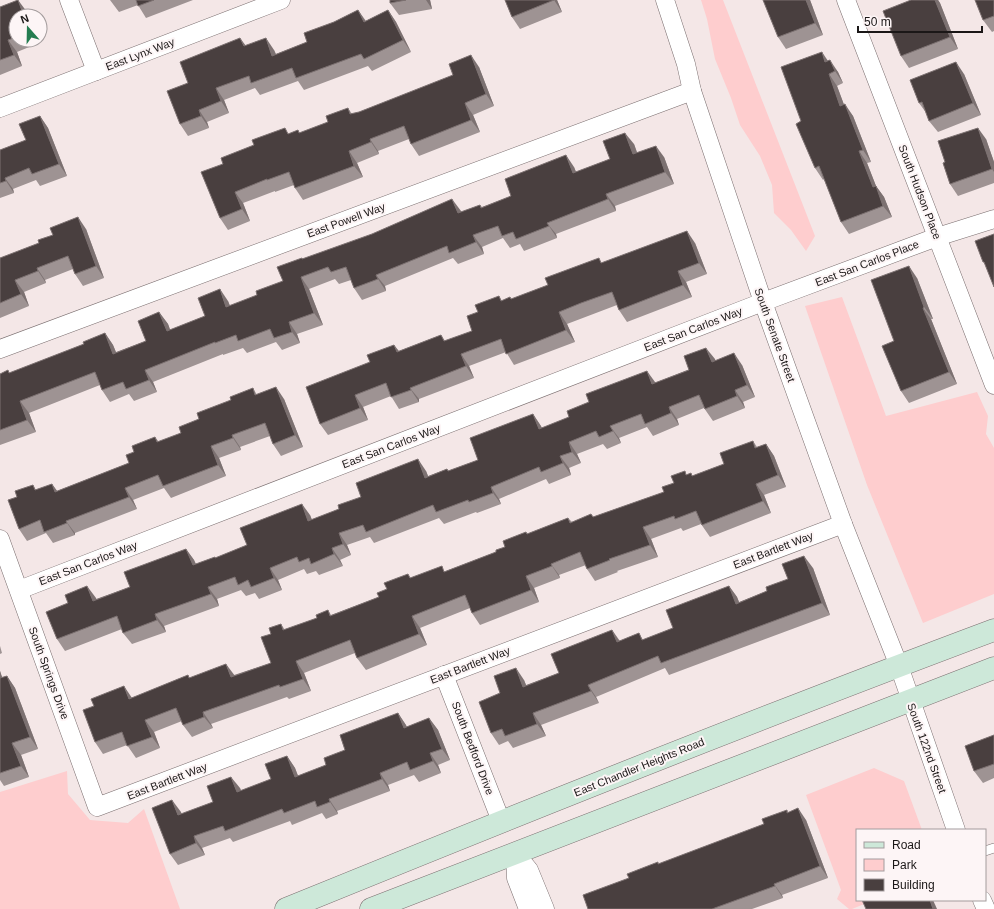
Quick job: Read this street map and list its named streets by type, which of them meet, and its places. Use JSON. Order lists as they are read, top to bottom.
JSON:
{
  "streets": {
    "main road": ["East Chandler Heights Road"],
    "street": [
      "East Lynx Way",
      "South Hudson Place",
      "East Powell Way",
      "East San Carlos Place",
      "East San Carlos Way",
      "South Senate Street",
      "East Bartlett Way",
      "South Springs Drive",
      "South Bedford Drive",
      "South 122nd Street"
    ]
  },
  "crossings": [
    ["South Hudson Place", "East San Carlos Place"],
    ["East Powell Way", "South Senate Street"],
    ["East San Carlos Place", "East San Carlos Way"],
    ["East San Carlos Place", "South Senate Street"],
    ["East San Carlos Way", "South Senate Street"],
    ["East San Carlos Way", "South Springs Drive"],
    ["South Senate Street", "East Bartlett Way"],
    ["South Senate Street", "South 122nd Street"],
    ["South Senate Street", "East Chandler Heights Road"],
    ["East Bartlett Way", "South Springs Drive"],
    ["East Bartlett Way", "South Bedford Drive"],
    ["South Bedford Drive", "East Chandler Heights Road"],
    ["South 122nd Street", "East Chandler Heights Road"]
  ],
  "legend": ["Road", "Park", "Building"],
  "scale_bar": "50 m",
  "north": "top"
}
